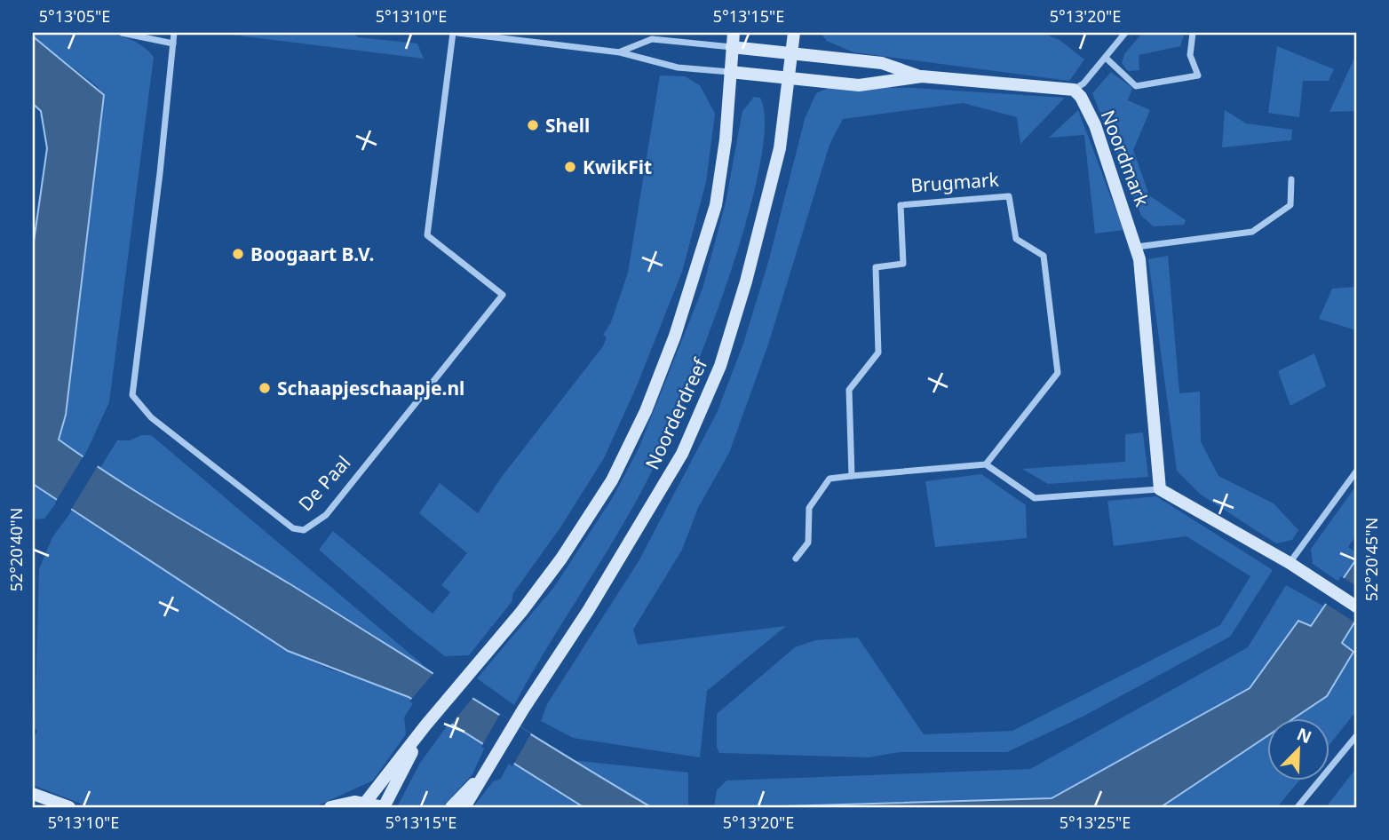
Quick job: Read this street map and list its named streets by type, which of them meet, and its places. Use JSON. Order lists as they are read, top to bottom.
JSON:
{
  "streets": {
    "main road": ["Noordmark", "Noorderdreef", "De Paal"],
    "street": ["Brugmark"]
  },
  "crossings": [
    ["Noorderdreef", "De Paal"]
  ],
  "places": [
    "Shell",
    "KwikFit",
    "Boogaart B.V.",
    "Schaapjeschaapje.nl"
  ],
  "north": "top right",
  "coordinates": [
    "5°13'05\"E",
    "5°13'10\"E",
    "5°13'15\"E",
    "5°13'20\"E",
    "52°20'40\"N",
    "52°20'45\"N",
    "5°13'25\"E"
  ]
}
